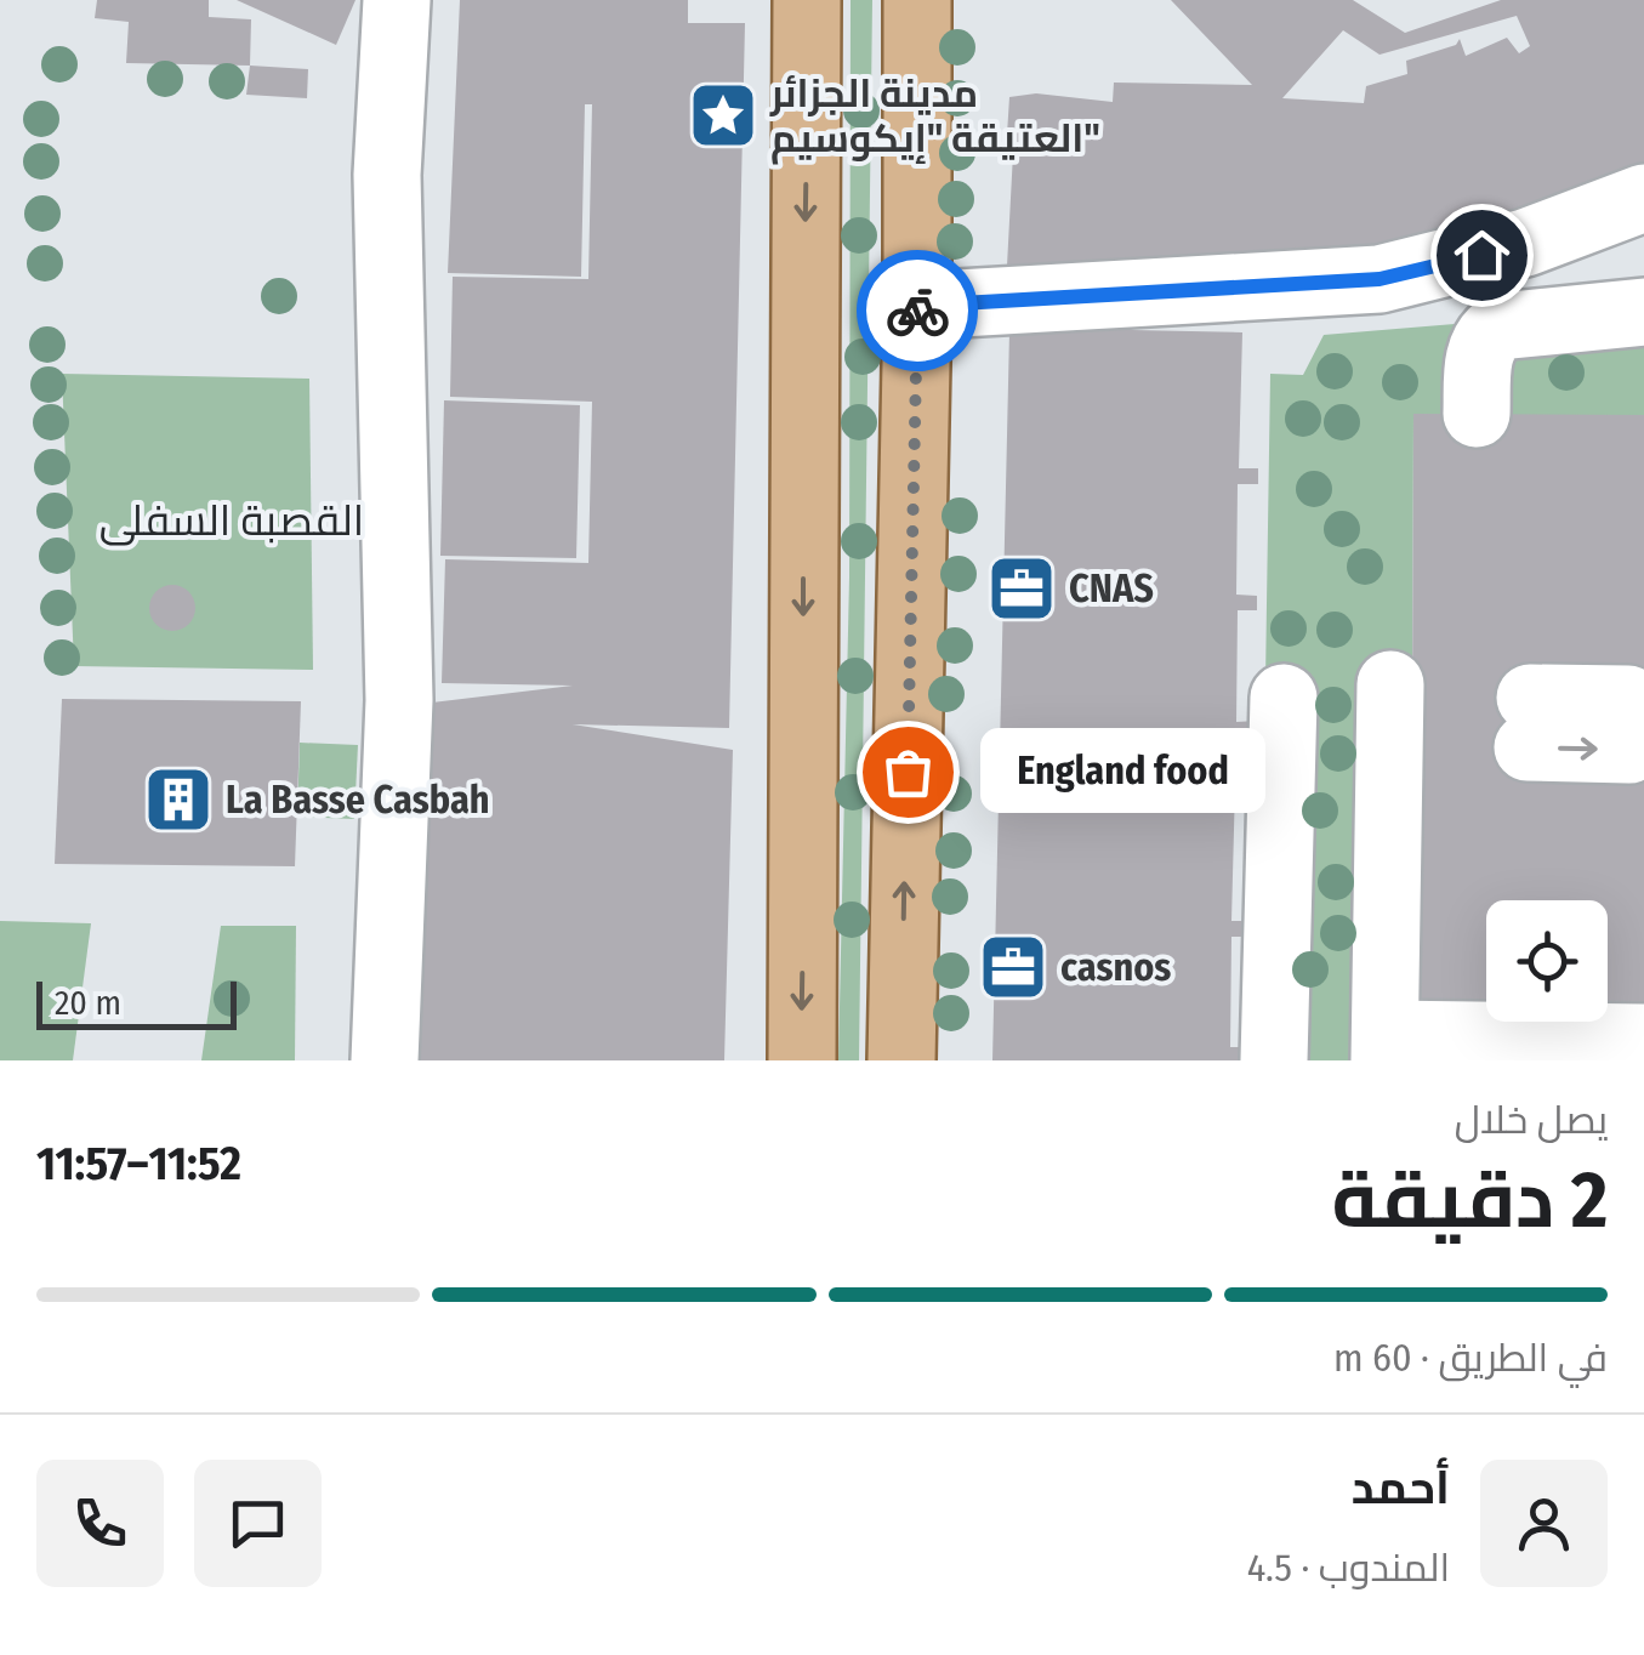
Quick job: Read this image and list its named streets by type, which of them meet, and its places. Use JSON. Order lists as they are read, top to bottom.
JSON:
{
  "districts": ["القصبة السفلى"],
  "places": {
    "place": ["مدينة الجزائر العتيقة \"إيكوسيم\""],
    "office": ["CNAS", "casnos"],
    "other": ["England food"],
    "building": ["La Basse Casbah"]
  },
  "scale_bar": "20 m",
  "page": {
    "bubble": "England food",
    "scale": "20 m",
    "heading": ["2 دقيقة", "يصل خلال", "11:52–11:57"],
    "panel": ["أحمد", "المندوب · 4.5"],
    "bar": "في الطريق · 60 m"
  }
}
